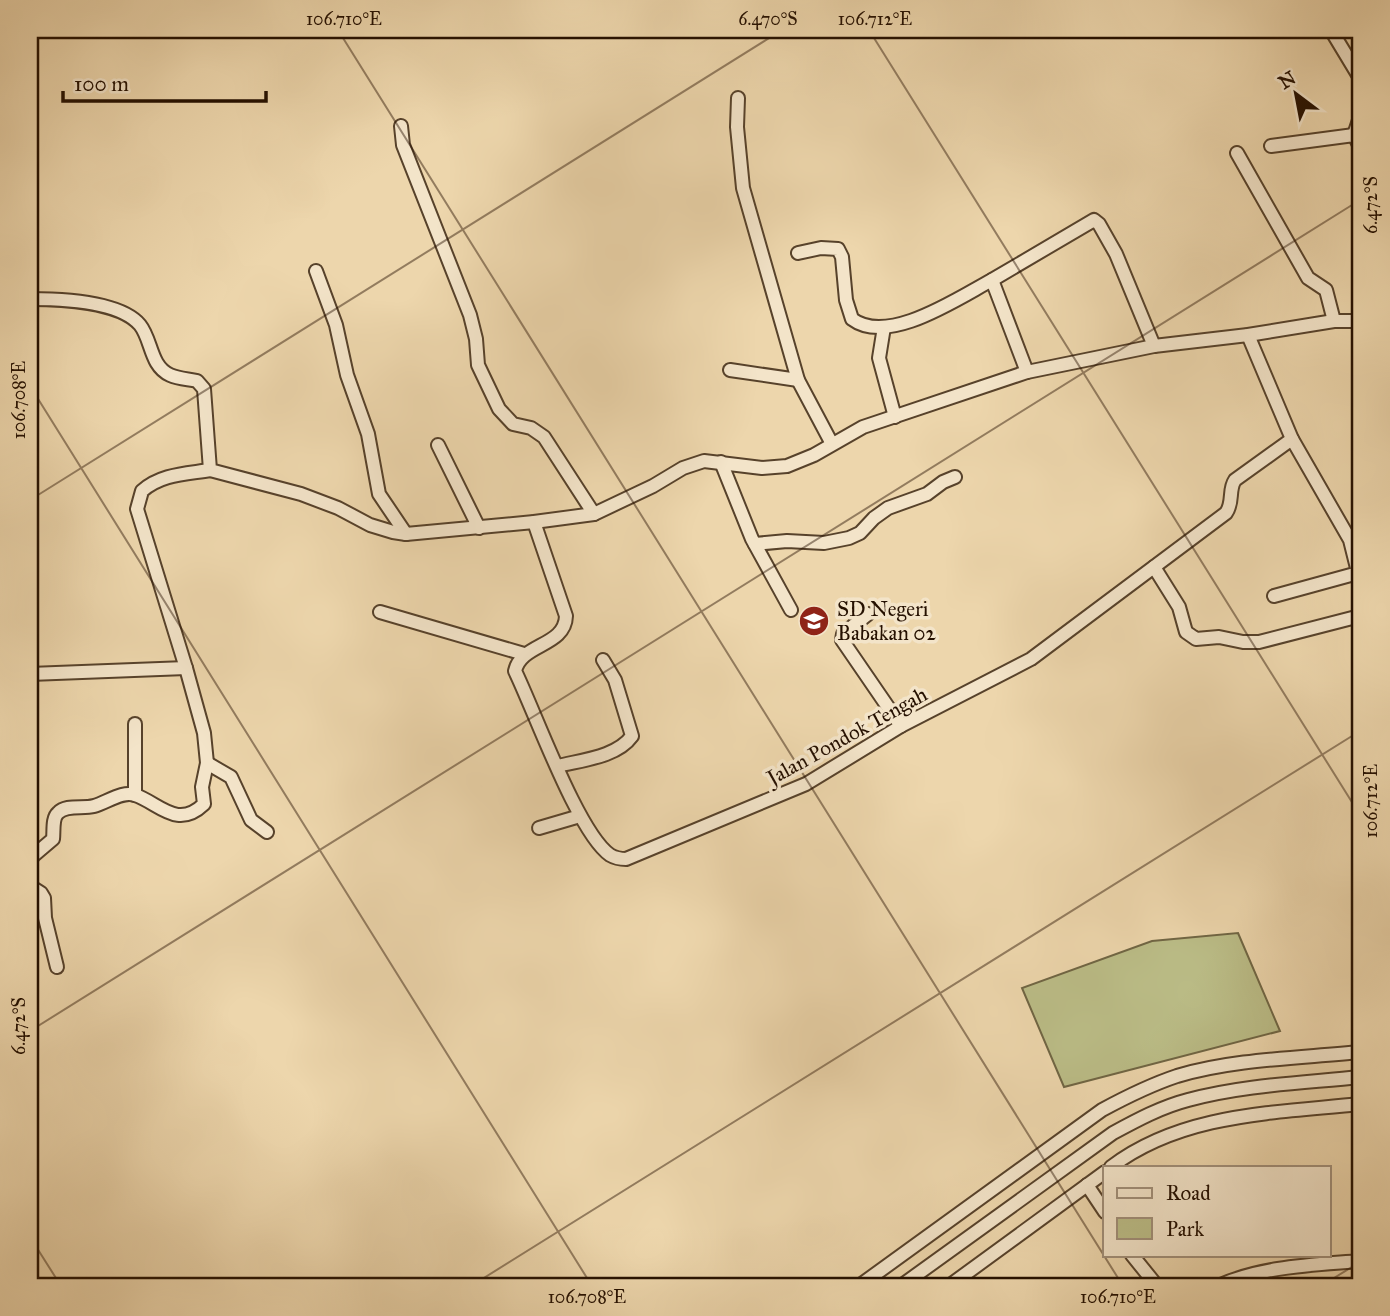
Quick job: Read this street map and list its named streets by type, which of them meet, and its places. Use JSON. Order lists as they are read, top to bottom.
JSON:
{
  "streets": {
    "street": ["Jalan Pondok Tengah"]
  },
  "places": {
    "school or university": ["SD Negeri Babakan 02"]
  },
  "legend": ["Road", "Park"],
  "scale_bar": "100 m",
  "north": "top left",
  "coordinates": [
    "106.710°E",
    "6.470°S",
    "106.712°E",
    "6.472°S",
    "106.708°E"
  ]
}
